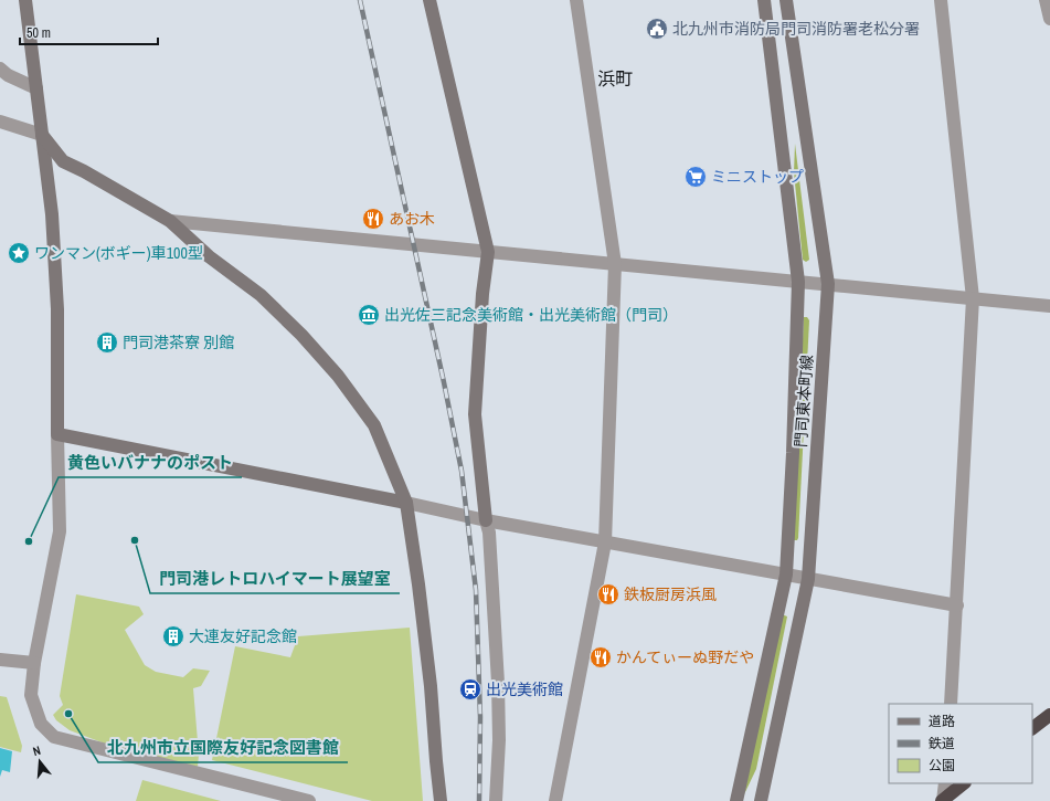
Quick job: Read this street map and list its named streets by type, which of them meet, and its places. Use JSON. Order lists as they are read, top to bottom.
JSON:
{
  "streets": {
    "street": ["門司東本町線"]
  },
  "districts": ["浜町"],
  "places": {
    "public building": ["北九州市消防局門司消防署老松分署"],
    "supermarket": ["ミニストップ"],
    "restaurant": ["あお木", "鉄板厨房浜風", "かんてぃーぬ野だや"],
    "place": ["ワンマン(ボギー)車100型"],
    "museum": ["出光佐三記念美術館・出光美術館（門司）"],
    "building": ["門司港茶寮 別館", "大連友好記念館"],
    "other": ["門司港レトロハイマート展望室", "黄色いバナナのポスト", "北九州市立国際友好記念図書館"],
    "station": ["出光美術館"]
  },
  "legend": ["道路", "鉄道", "公園"],
  "scale_bar": "50 m",
  "north": "top"
}
